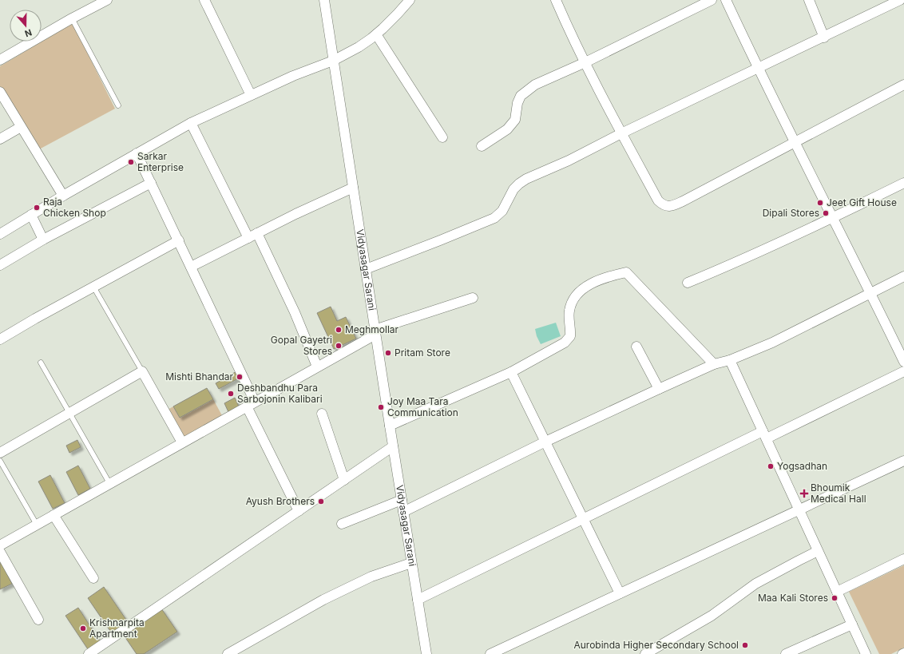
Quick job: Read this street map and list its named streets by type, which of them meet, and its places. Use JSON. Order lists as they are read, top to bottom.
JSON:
{
  "streets": {
    "street": ["Vidyasagar Sarani"]
  },
  "places": {
    "other": [
      "Sarkar Enterprise",
      "Jeet Gift House",
      "Raja Chicken Shop",
      "Dipali Stores",
      "Meghmollar",
      "Gopal Gayetri Stores",
      "Pritam Store",
      "Mishti Bhandar",
      "Deshbandhu Para Sarbojonin Kalibari",
      "Joy Maa Tara Communication",
      "Yogsadhan",
      "Ayush Brothers",
      "Maa Kali Stores",
      "Krishnarpita Apartment",
      "Aurobinda Higher Secondary School"
    ],
    "health": ["Bhoumik Medical Hall"]
  },
  "north": "bottom"
}
